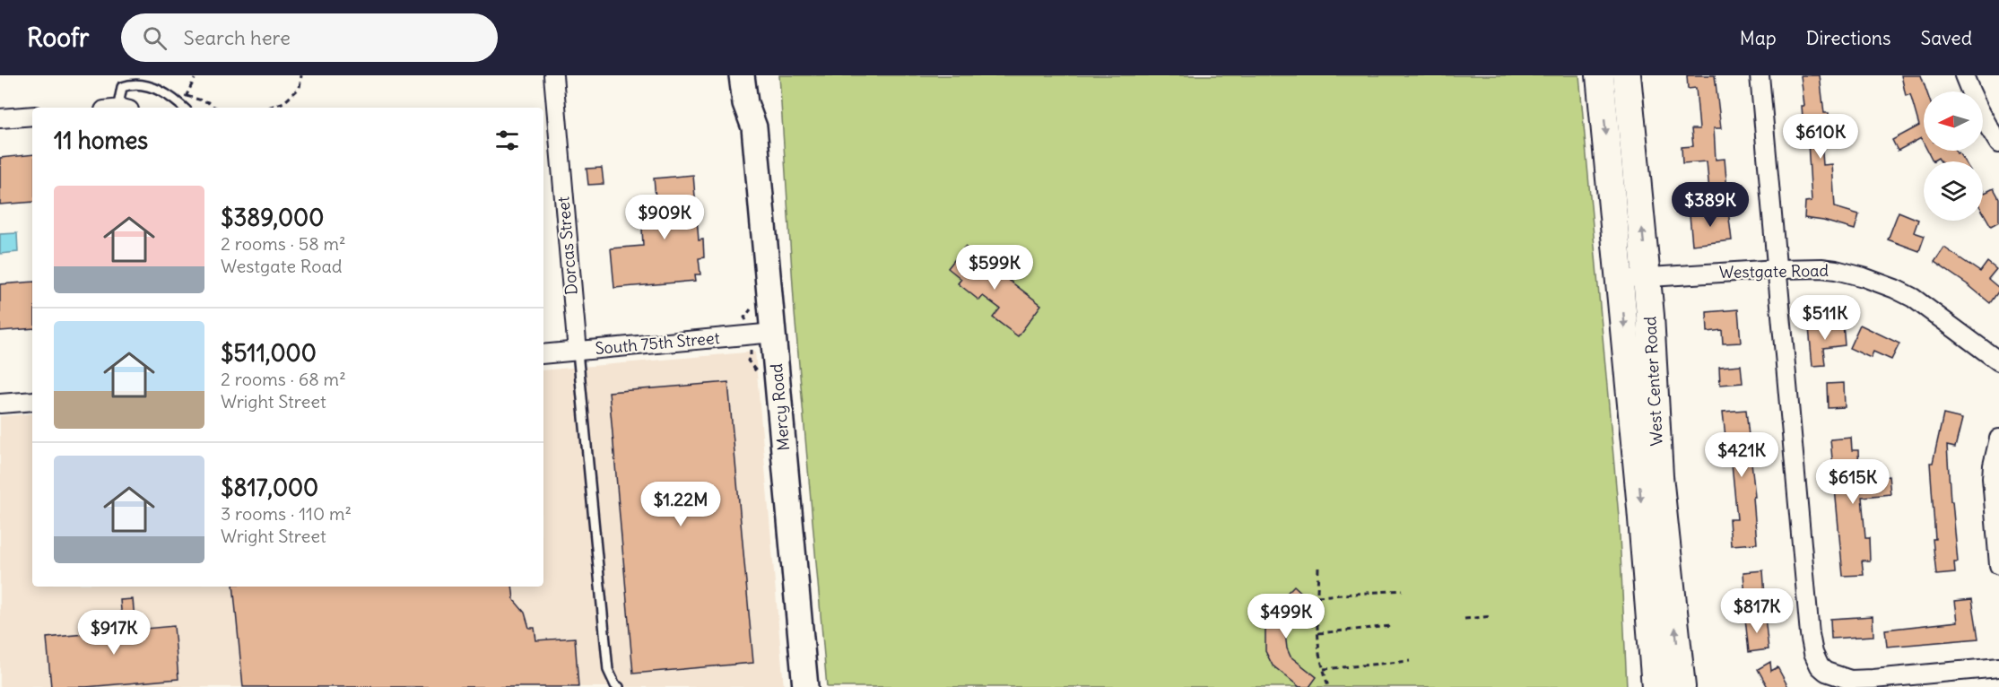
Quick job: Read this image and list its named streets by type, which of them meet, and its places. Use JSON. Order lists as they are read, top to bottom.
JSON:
{
  "streets": {
    "main road": ["West Center Road", "Mercy Road"],
    "street": ["Dorcas Street", "Westgate Road", "South 75th Street"]
  },
  "crossings": [
    ["Dorcas Street", "South 75th Street"],
    ["Westgate Road", "West Center Road"],
    ["South 75th Street", "Mercy Road"]
  ],
  "north": "left",
  "page": {
    "header": "Roofr",
    "search": "Search here",
    "nav": ["Map", "Directions", "Saved"],
    "heading": "11 homes",
    "price": [
      "$610K",
      "$389K",
      "$909K",
      "$599K",
      "$511K",
      "$421K",
      "$615K",
      "$1.22M",
      "$817K",
      "$499K",
      "$917K"
    ],
    "list": [
      {
        "name": "$389,000",
        "note": "2 rooms · 58 m² · Westgate Road"
      },
      {
        "name": "$511,000",
        "note": "2 rooms · 68 m² · Wright Street"
      },
      {
        "name": "$817,000",
        "note": "3 rooms · 110 m² · Wright Street"
      }
    ]
  }
}
